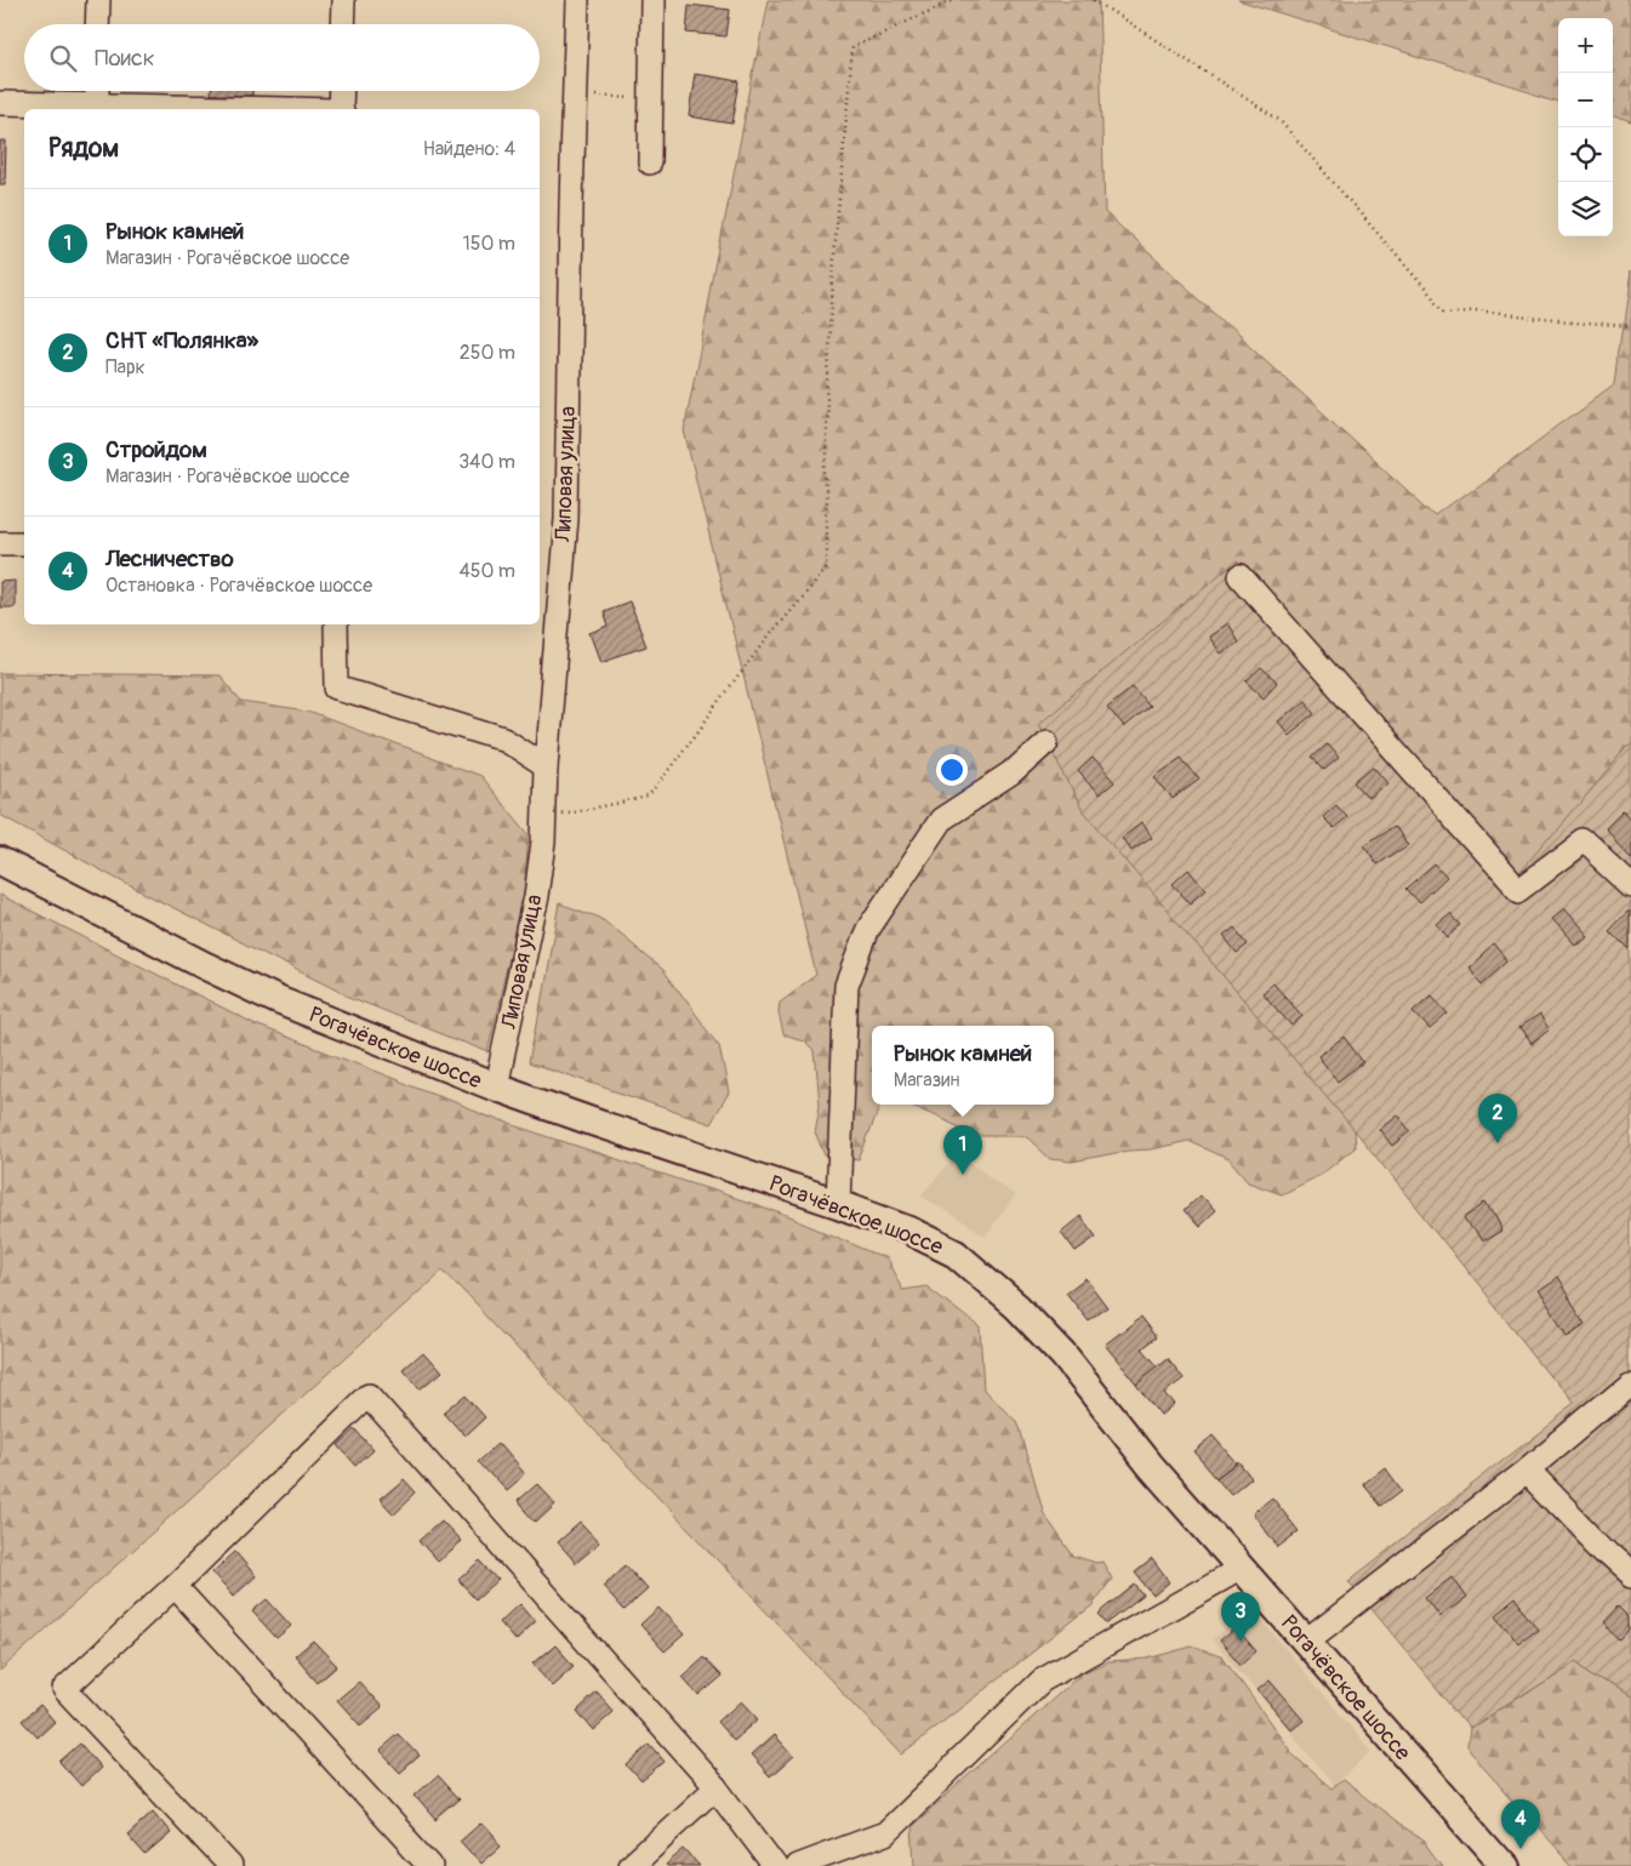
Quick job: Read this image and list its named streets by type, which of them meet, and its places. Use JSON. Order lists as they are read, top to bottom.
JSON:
{
  "streets": {
    "main road": ["Рогачёвское шоссе"],
    "street": ["Липовая улица"]
  },
  "crossings": [
    ["Липовая улица", "Рогачёвское шоссе"]
  ],
  "page": {
    "map_buttons": ["+", "−"],
    "search": "Поиск",
    "heading": ["Рядом", "Найдено: 4"],
    "list": [
      {
        "mark": "1",
        "name": "Рынок камней",
        "note": "Магазин · Рогачёвское шоссе",
        "value": "150 m"
      },
      {
        "mark": "2",
        "name": "СНТ «Полянка»",
        "note": "Парк",
        "value": "250 m"
      },
      {
        "mark": "3",
        "name": "Стройдом",
        "note": "Магазин · Рогачёвское шоссе",
        "value": "340 m"
      },
      {
        "mark": "4",
        "name": "Лесничество",
        "note": "Остановка · Рогачёвское шоссе",
        "value": "450 m"
      }
    ],
    "popup": ["Рынок камней", "Магазин"],
    "pins": [
      "2",
      "1",
      "3",
      "4"
    ]
  }
}
